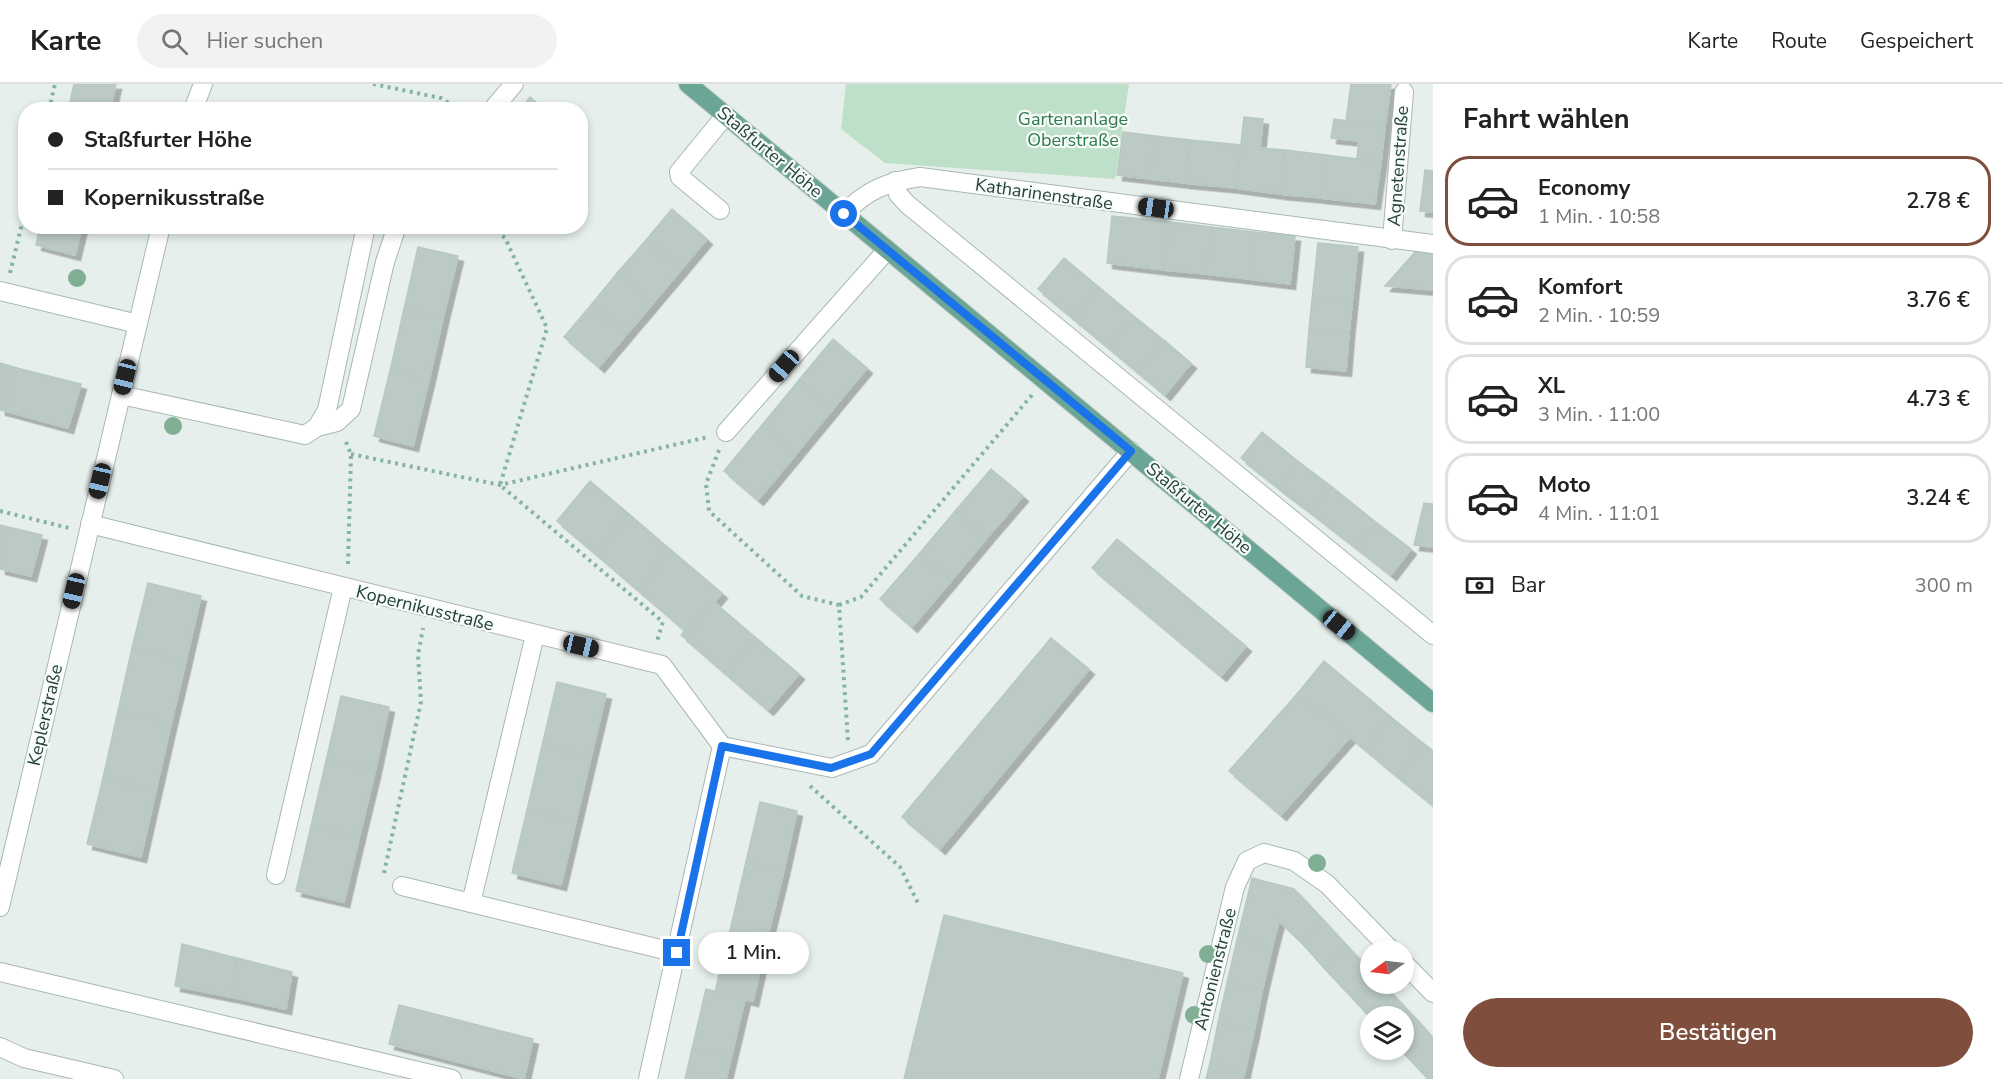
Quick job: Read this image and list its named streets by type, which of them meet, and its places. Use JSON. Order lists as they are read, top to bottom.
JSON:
{
  "streets": {
    "main road": ["Staßfurter Höhe"],
    "street": [
      "Agnetenstraße",
      "Katharinenstraße",
      "Kopernikusstraße",
      "Keplerstraße",
      "Antonienstraße"
    ]
  },
  "crossings": [
    ["Staßfurter Höhe", "Katharinenstraße"],
    ["Agnetenstraße", "Katharinenstraße"],
    ["Kopernikusstraße", "Keplerstraße"]
  ],
  "parks": ["Gartenanlage Oberstraße"],
  "north": "left",
  "page": {
    "header": "Karte",
    "search": "Hier suchen",
    "nav": ["Karte", "Route", "Gespeichert"],
    "heading": "Fahrt wählen",
    "banner": ["Staßfurter Höhe", "Kopernikusstraße"],
    "list": [
      {
        "name": "Economy",
        "note": "1 Min. · 10:58",
        "value": "2.78 €"
      },
      {
        "name": "Komfort",
        "note": "2 Min. · 10:59",
        "value": "3.76 €"
      },
      {
        "name": "XL",
        "note": "3 Min. · 11:00",
        "value": "4.73 €"
      },
      {
        "name": "Moto",
        "note": "4 Min. · 11:01",
        "value": "3.24 €"
      }
    ],
    "pay": ["Bar", "300 m"],
    "bubble": "1 Min.",
    "buttons": "Bestätigen"
  }
}
